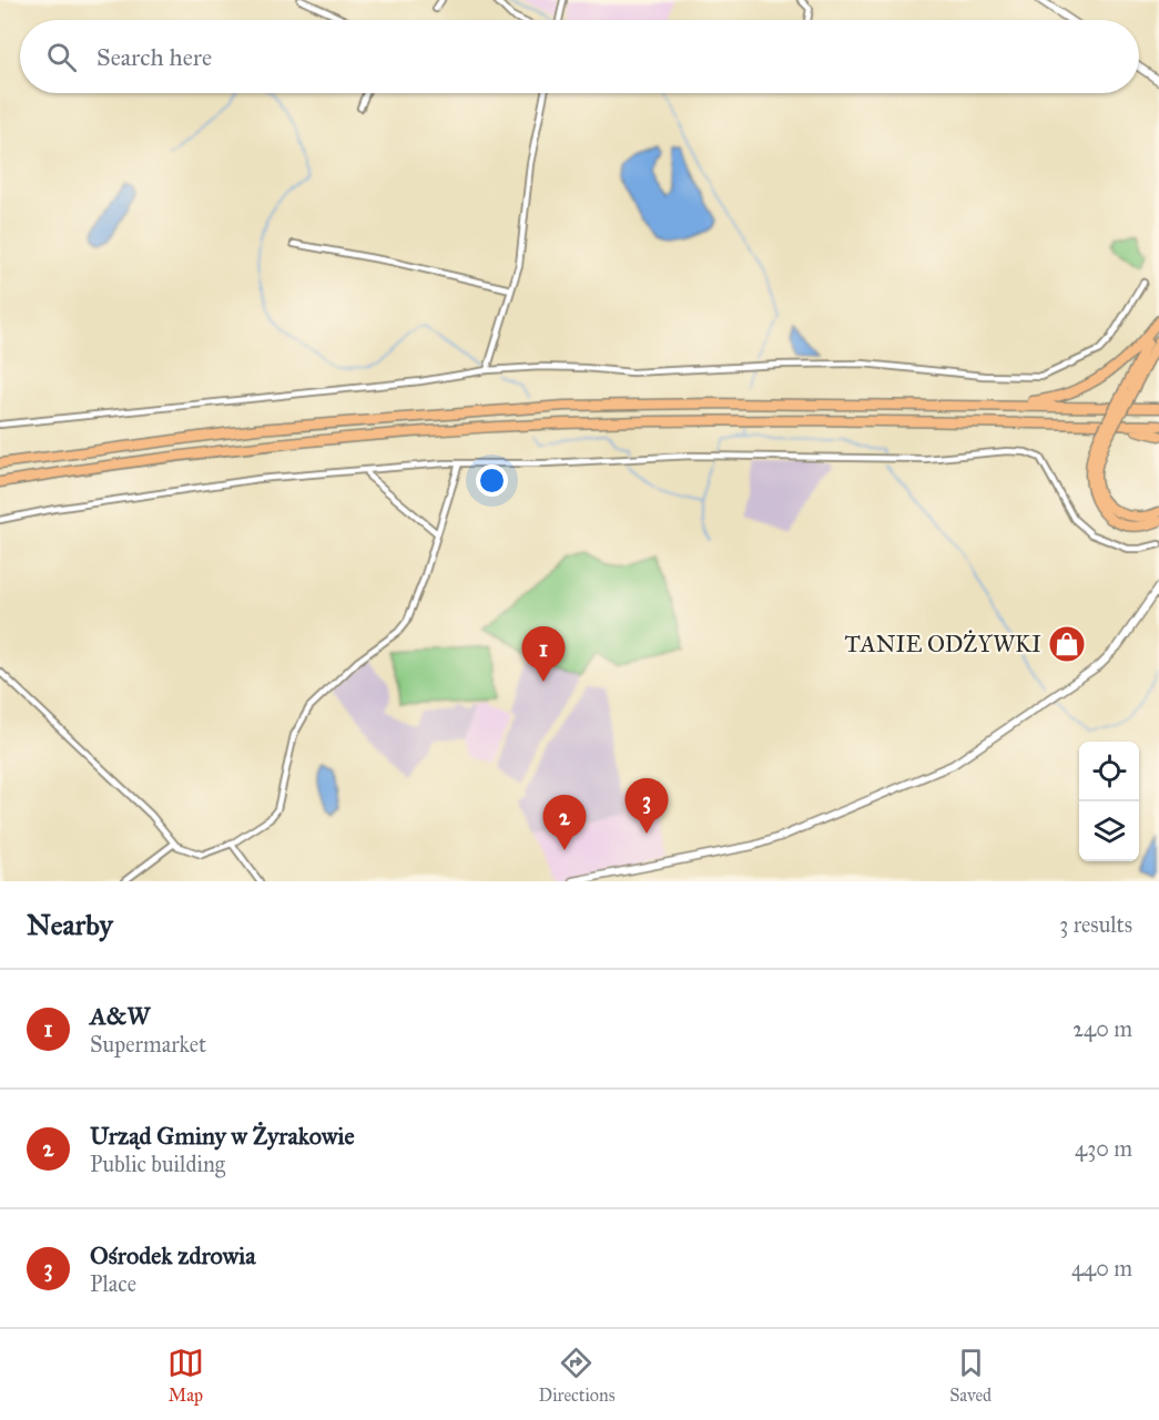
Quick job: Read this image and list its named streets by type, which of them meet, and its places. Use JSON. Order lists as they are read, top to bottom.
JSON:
{
  "places": {
    "shop": ["TANIE ODŻYWKI"]
  },
  "page": {
    "search": "Search here",
    "pins": ["1", "3", "2"],
    "heading": ["Nearby", "3 results"],
    "list": [
      {
        "mark": "1",
        "name": "A&W",
        "note": "Supermarket",
        "value": "240 m"
      },
      {
        "mark": "2",
        "name": "Urząd Gminy w Żyrakowie",
        "note": "Public building",
        "value": "430 m"
      },
      {
        "mark": "3",
        "name": "Ośrodek zdrowia",
        "note": "Place",
        "value": "440 m"
      }
    ],
    "nav": ["Map", "Directions", "Saved"]
  }
}
